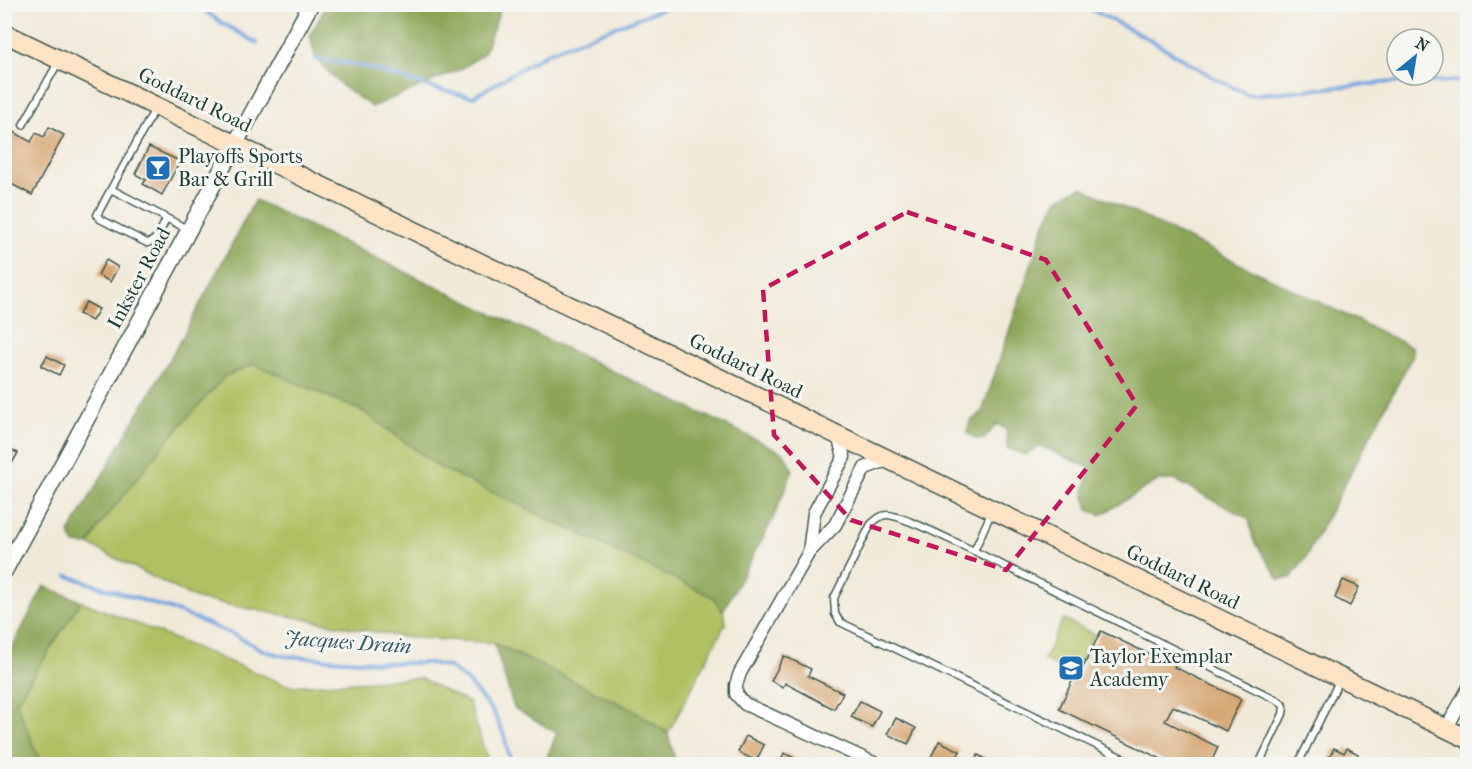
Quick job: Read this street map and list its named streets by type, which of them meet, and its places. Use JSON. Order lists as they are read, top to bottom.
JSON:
{
  "streets": {
    "main road": ["Goddard Road"],
    "street": ["Inkster Road"]
  },
  "crossings": [
    ["Goddard Road", "Inkster Road"]
  ],
  "water": ["Jacques Drain"],
  "places": {
    "bar": ["Playoffs Sports Bar & Grill"],
    "school or university": ["Taylor Exemplar Academy"]
  },
  "north": "top right"
}
